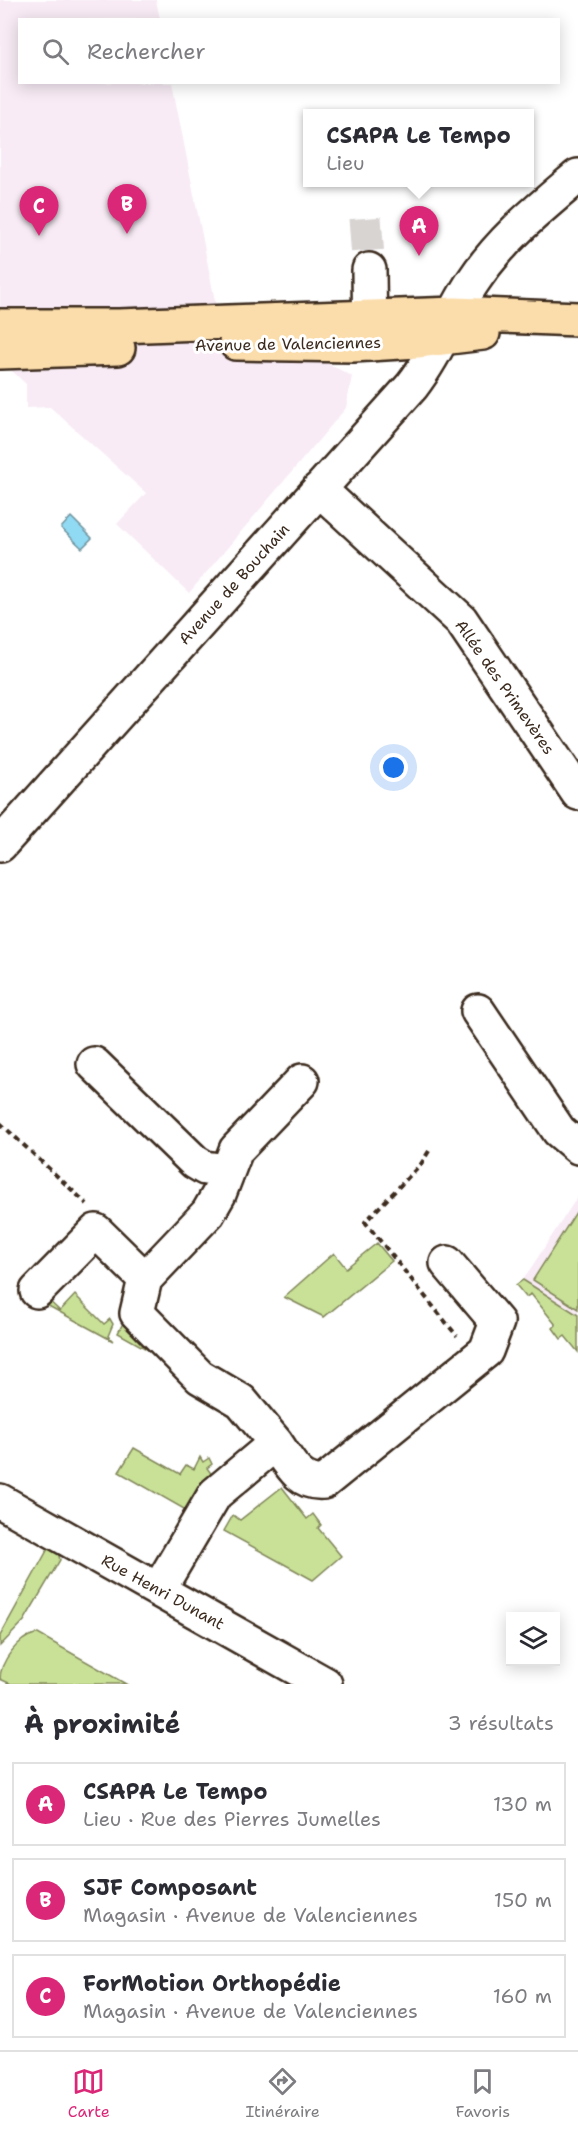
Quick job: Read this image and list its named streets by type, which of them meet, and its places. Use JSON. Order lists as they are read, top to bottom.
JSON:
{
  "streets": {
    "main road": ["Avenue de Valenciennes"],
    "street": ["Avenue de Bouchain", "Allée des Primevères", "Rue Henri Dunant"]
  },
  "crossings": [
    ["Avenue de Valenciennes", "Avenue de Bouchain"],
    ["Avenue de Bouchain", "Allée des Primevères"]
  ],
  "page": {
    "search": "Rechercher",
    "popup": ["CSAPA Le Tempo", "Lieu"],
    "pins": ["B", "C", "A"],
    "heading": ["À proximité", "3 résultats"],
    "list": [
      {
        "mark": "A",
        "name": "CSAPA Le Tempo",
        "note": "Lieu · Rue des Pierres Jumelles",
        "value": "130 m"
      },
      {
        "mark": "B",
        "name": "SJF Composant",
        "note": "Magasin · Avenue de Valenciennes",
        "value": "150 m"
      },
      {
        "mark": "C",
        "name": "ForMotion Orthopédie",
        "note": "Magasin · Avenue de Valenciennes",
        "value": "160 m"
      }
    ],
    "nav": ["Carte", "Itinéraire", "Favoris"]
  }
}
